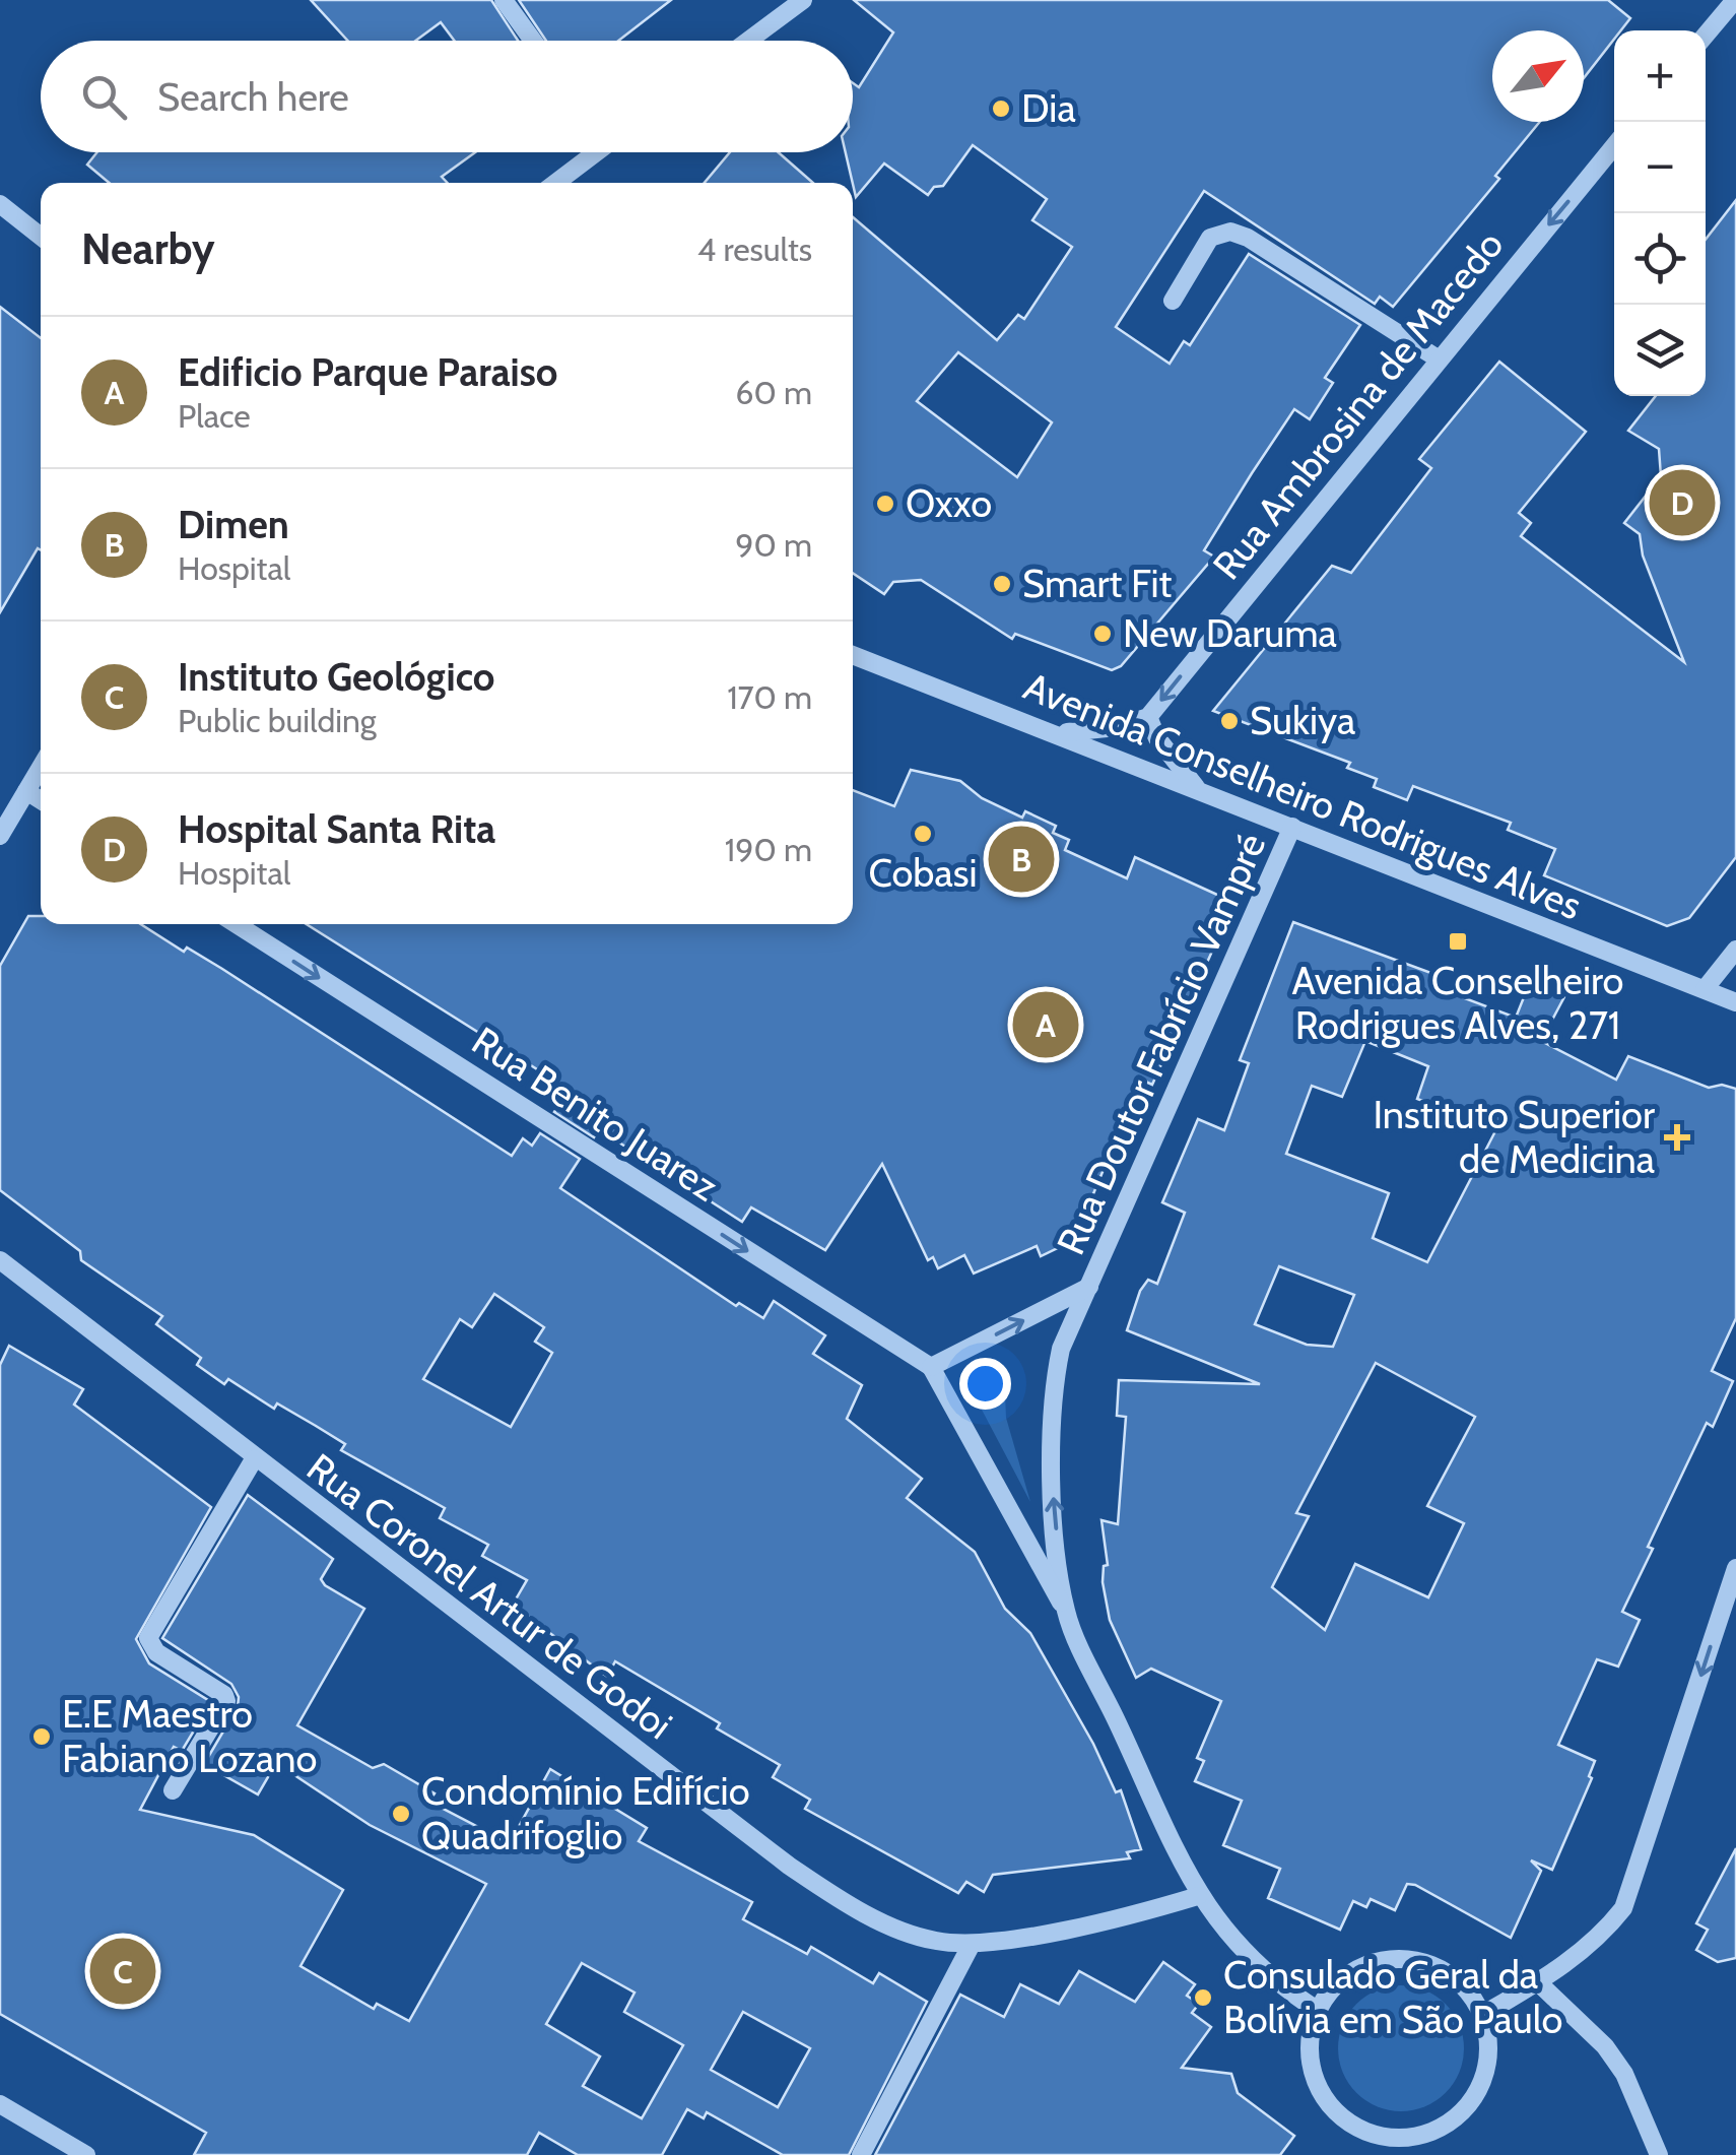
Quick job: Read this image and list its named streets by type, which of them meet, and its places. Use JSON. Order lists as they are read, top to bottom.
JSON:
{
  "streets": {
    "street": [
      "Rua Ambrosina de Macedo",
      "Avenida Conselheiro Rodrigues Alves",
      "Rua Doutor Fabrício Vampré",
      "Rua Benito Juarez",
      "Rua Coronel Artur de Godoi"
    ]
  },
  "crossings": [
    ["Avenida Conselheiro Rodrigues Alves", "Rua Doutor Fabrício Vampré"],
    ["Rua Doutor Fabrício Vampré", "Rua Benito Juarez"],
    ["Rua Doutor Fabrício Vampré", "Rua Coronel Artur de Godoi"]
  ],
  "one_way": ["Rua Ambrosina de Macedo", "Rua Benito Juarez"],
  "places": {
    "other": [
      "Dia",
      "Oxxo",
      "Smart Fit",
      "New Daruma",
      "Sukiya",
      "Cobasi",
      "E.E Maestro Fabiano Lozano",
      "Condomínio Edifício Quadrifoglio",
      "Consulado Geral da Bolívia em São Paulo"
    ],
    "transit": ["Avenida Conselheiro Rodrigues Alves, 271"],
    "health": ["Instituto Superior de Medicina"]
  },
  "north": "top right",
  "page": {
    "map_buttons": ["+", "−"],
    "search": "Search here",
    "heading": ["Nearby", "4 results"],
    "list": [
      {
        "mark": "A",
        "name": "Edificio Parque Paraiso",
        "note": "Place",
        "value": "60 m"
      },
      {
        "mark": "B",
        "name": "Dimen",
        "note": "Hospital",
        "value": "90 m"
      },
      {
        "mark": "C",
        "name": "Instituto Geológico",
        "note": "Public building",
        "value": "170 m"
      },
      {
        "mark": "D",
        "name": "Hospital Santa Rita",
        "note": "Hospital",
        "value": "190 m"
      }
    ],
    "pins": [
      "D",
      "B",
      "A",
      "C"
    ]
  }
}
